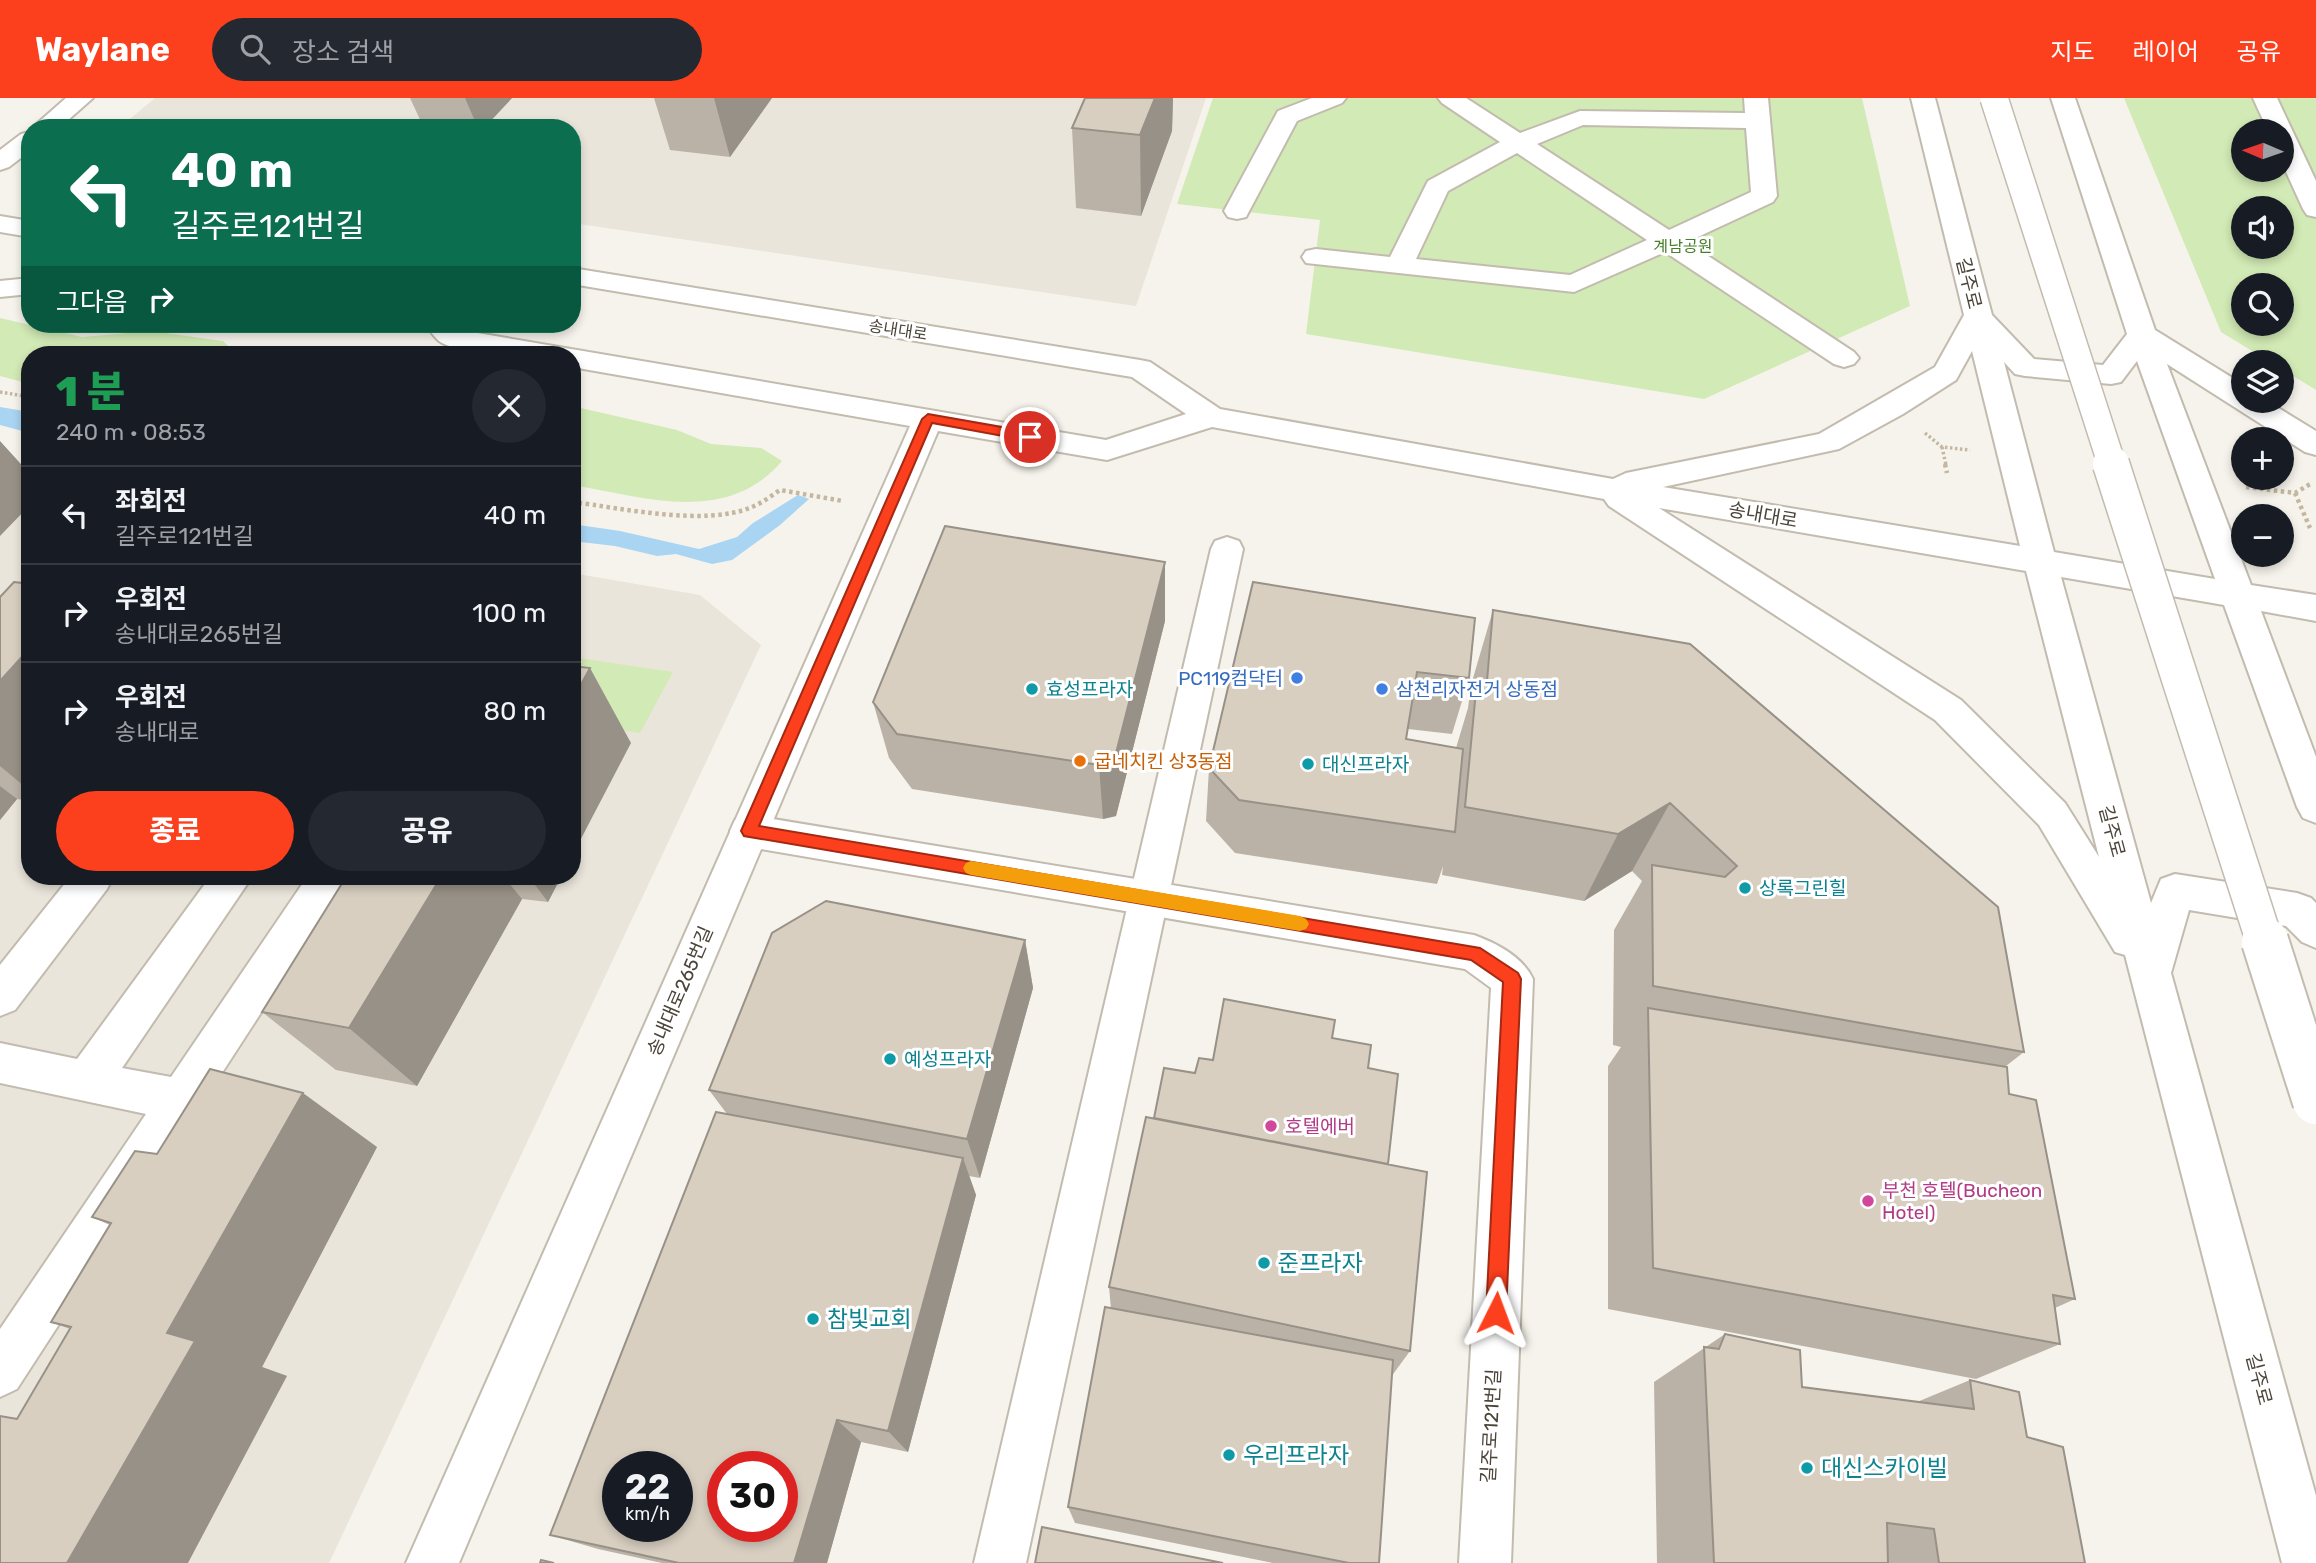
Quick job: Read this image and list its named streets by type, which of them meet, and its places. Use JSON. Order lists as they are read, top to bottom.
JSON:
{
  "streets": {
    "street": [
      "길주로",
      "송내대로",
      "송내대로265번길",
      "길주로121번길"
    ]
  },
  "crossings": [
    ["길주로", "송내대로"],
    ["송내대로", "송내대로265번길"],
    ["송내대로265번길", "길주로121번길"]
  ],
  "parks": ["계남공원"],
  "places": [
    "PC119컴닥터",
    "효성프라자",
    "삼천리자전거 상동점",
    "굽네치킨 상3동점",
    "대신프라자",
    "상록그린힐",
    "예성프라자",
    "호텔에버",
    "부천 호텔(Bucheon Hotel)",
    "준프라자",
    "참빛교회",
    "우리프라자",
    "대신스카이빌"
  ],
  "north": "left",
  "page": {
    "header": "Waylane",
    "search": "장소 검색",
    "nav": ["지도", "레이어", "공유"],
    "map_buttons": ["+", "−"],
    "turn": ["40 m", "길주로121번길"],
    "then": "그다음",
    "heading": ["1 분", "240 m · 08:53"],
    "list": [
      {
        "name": "좌회전",
        "note": "길주로121번길",
        "value": "40 m"
      },
      {
        "name": "우회전",
        "note": "송내대로265번길",
        "value": "100 m"
      },
      {
        "name": "우회전",
        "note": "송내대로",
        "value": "80 m"
      }
    ],
    "buttons": ["종료", "공유"],
    "speed": "22 km/h",
    "limit": "30"
  }
}
